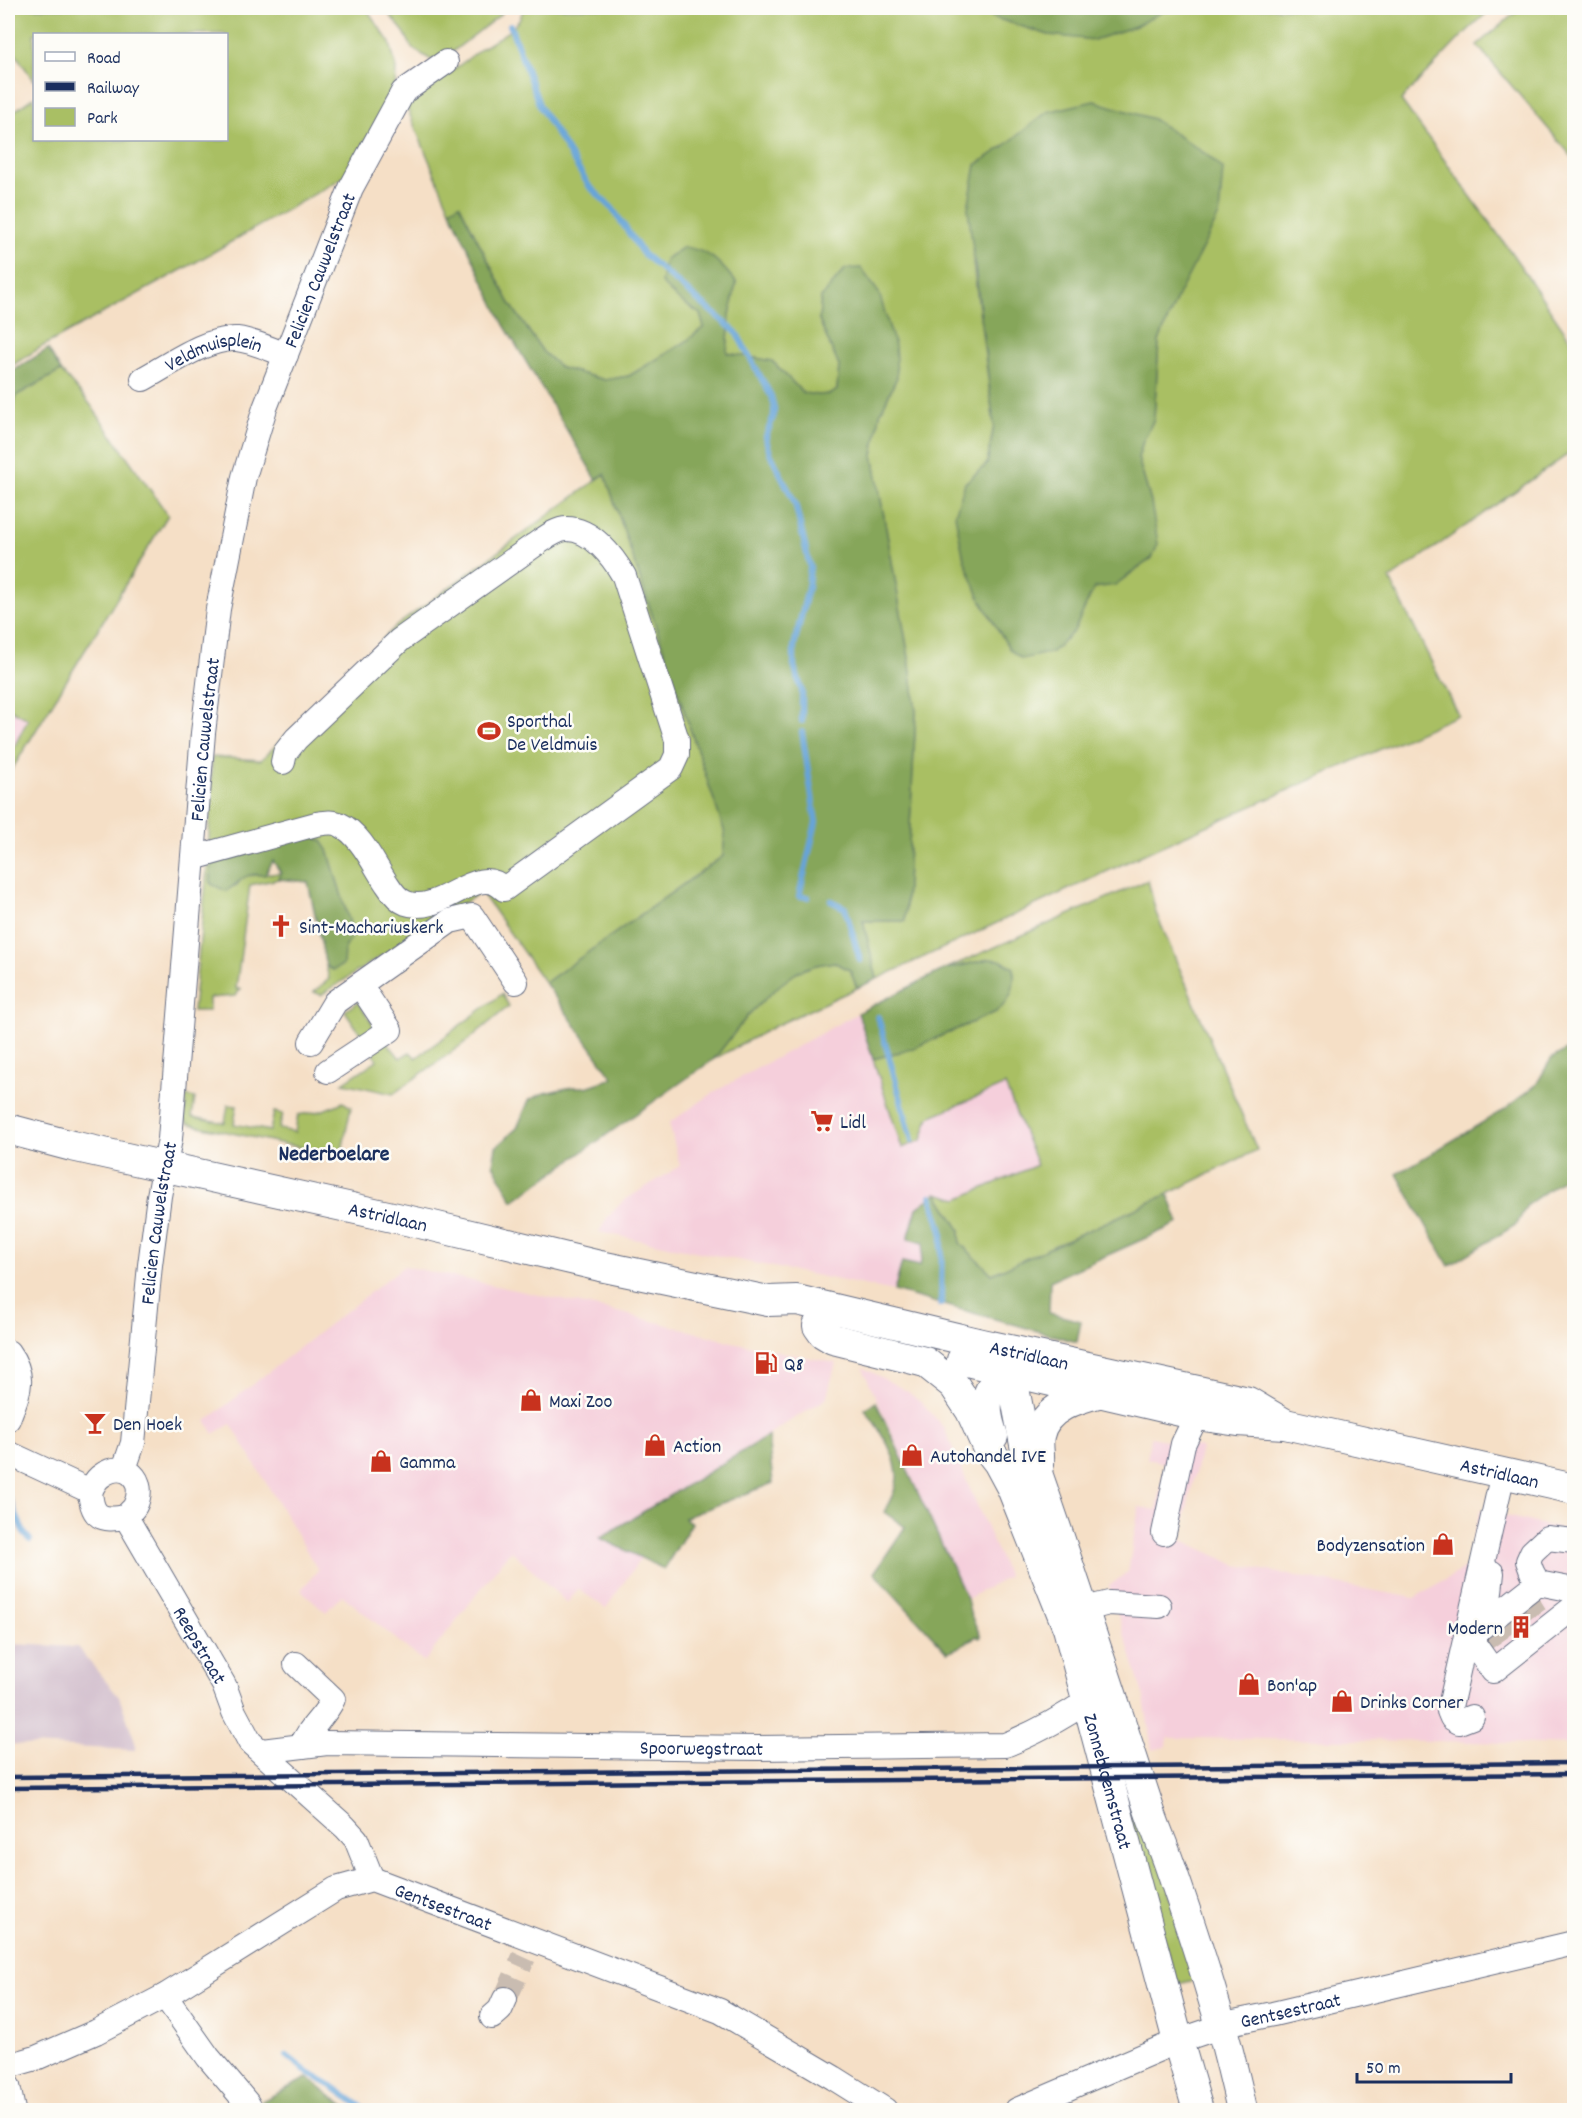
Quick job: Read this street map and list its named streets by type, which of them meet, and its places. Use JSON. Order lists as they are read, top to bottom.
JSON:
{
  "streets": {
    "main road": ["Astridlaan", "Zonnebloemstraat"],
    "street": [
      "Felicien Cauwelstraat",
      "Veldmuisplein",
      "Reepstraat",
      "Spoorwegstraat",
      "Gentsestraat"
    ]
  },
  "crossings": [
    ["Felicien Cauwelstraat", "Veldmuisplein"],
    ["Felicien Cauwelstraat", "Astridlaan"],
    ["Felicien Cauwelstraat", "Reepstraat"],
    ["Astridlaan", "Zonnebloemstraat"],
    ["Reepstraat", "Spoorwegstraat"],
    ["Reepstraat", "Gentsestraat"],
    ["Spoorwegstraat", "Zonnebloemstraat"],
    ["Zonnebloemstraat", "Gentsestraat"]
  ],
  "districts": ["Nederboelare"],
  "places": {
    "sports": ["Sporthal De Veldmuis"],
    "church": ["Sint-Machariuskerk"],
    "supermarket": ["Lidl"],
    "fuel station": ["Q8"],
    "shop": [
      "Maxi Zoo",
      "Action",
      "Autohandel IVE",
      "Gamma",
      "Bodyzensation",
      "Bon'ap",
      "Drinks Corner"
    ],
    "bar": ["Den Hoek"],
    "building": ["Modern"]
  },
  "legend": ["Road", "Railway", "Park"],
  "scale_bar": "50 m"
}
